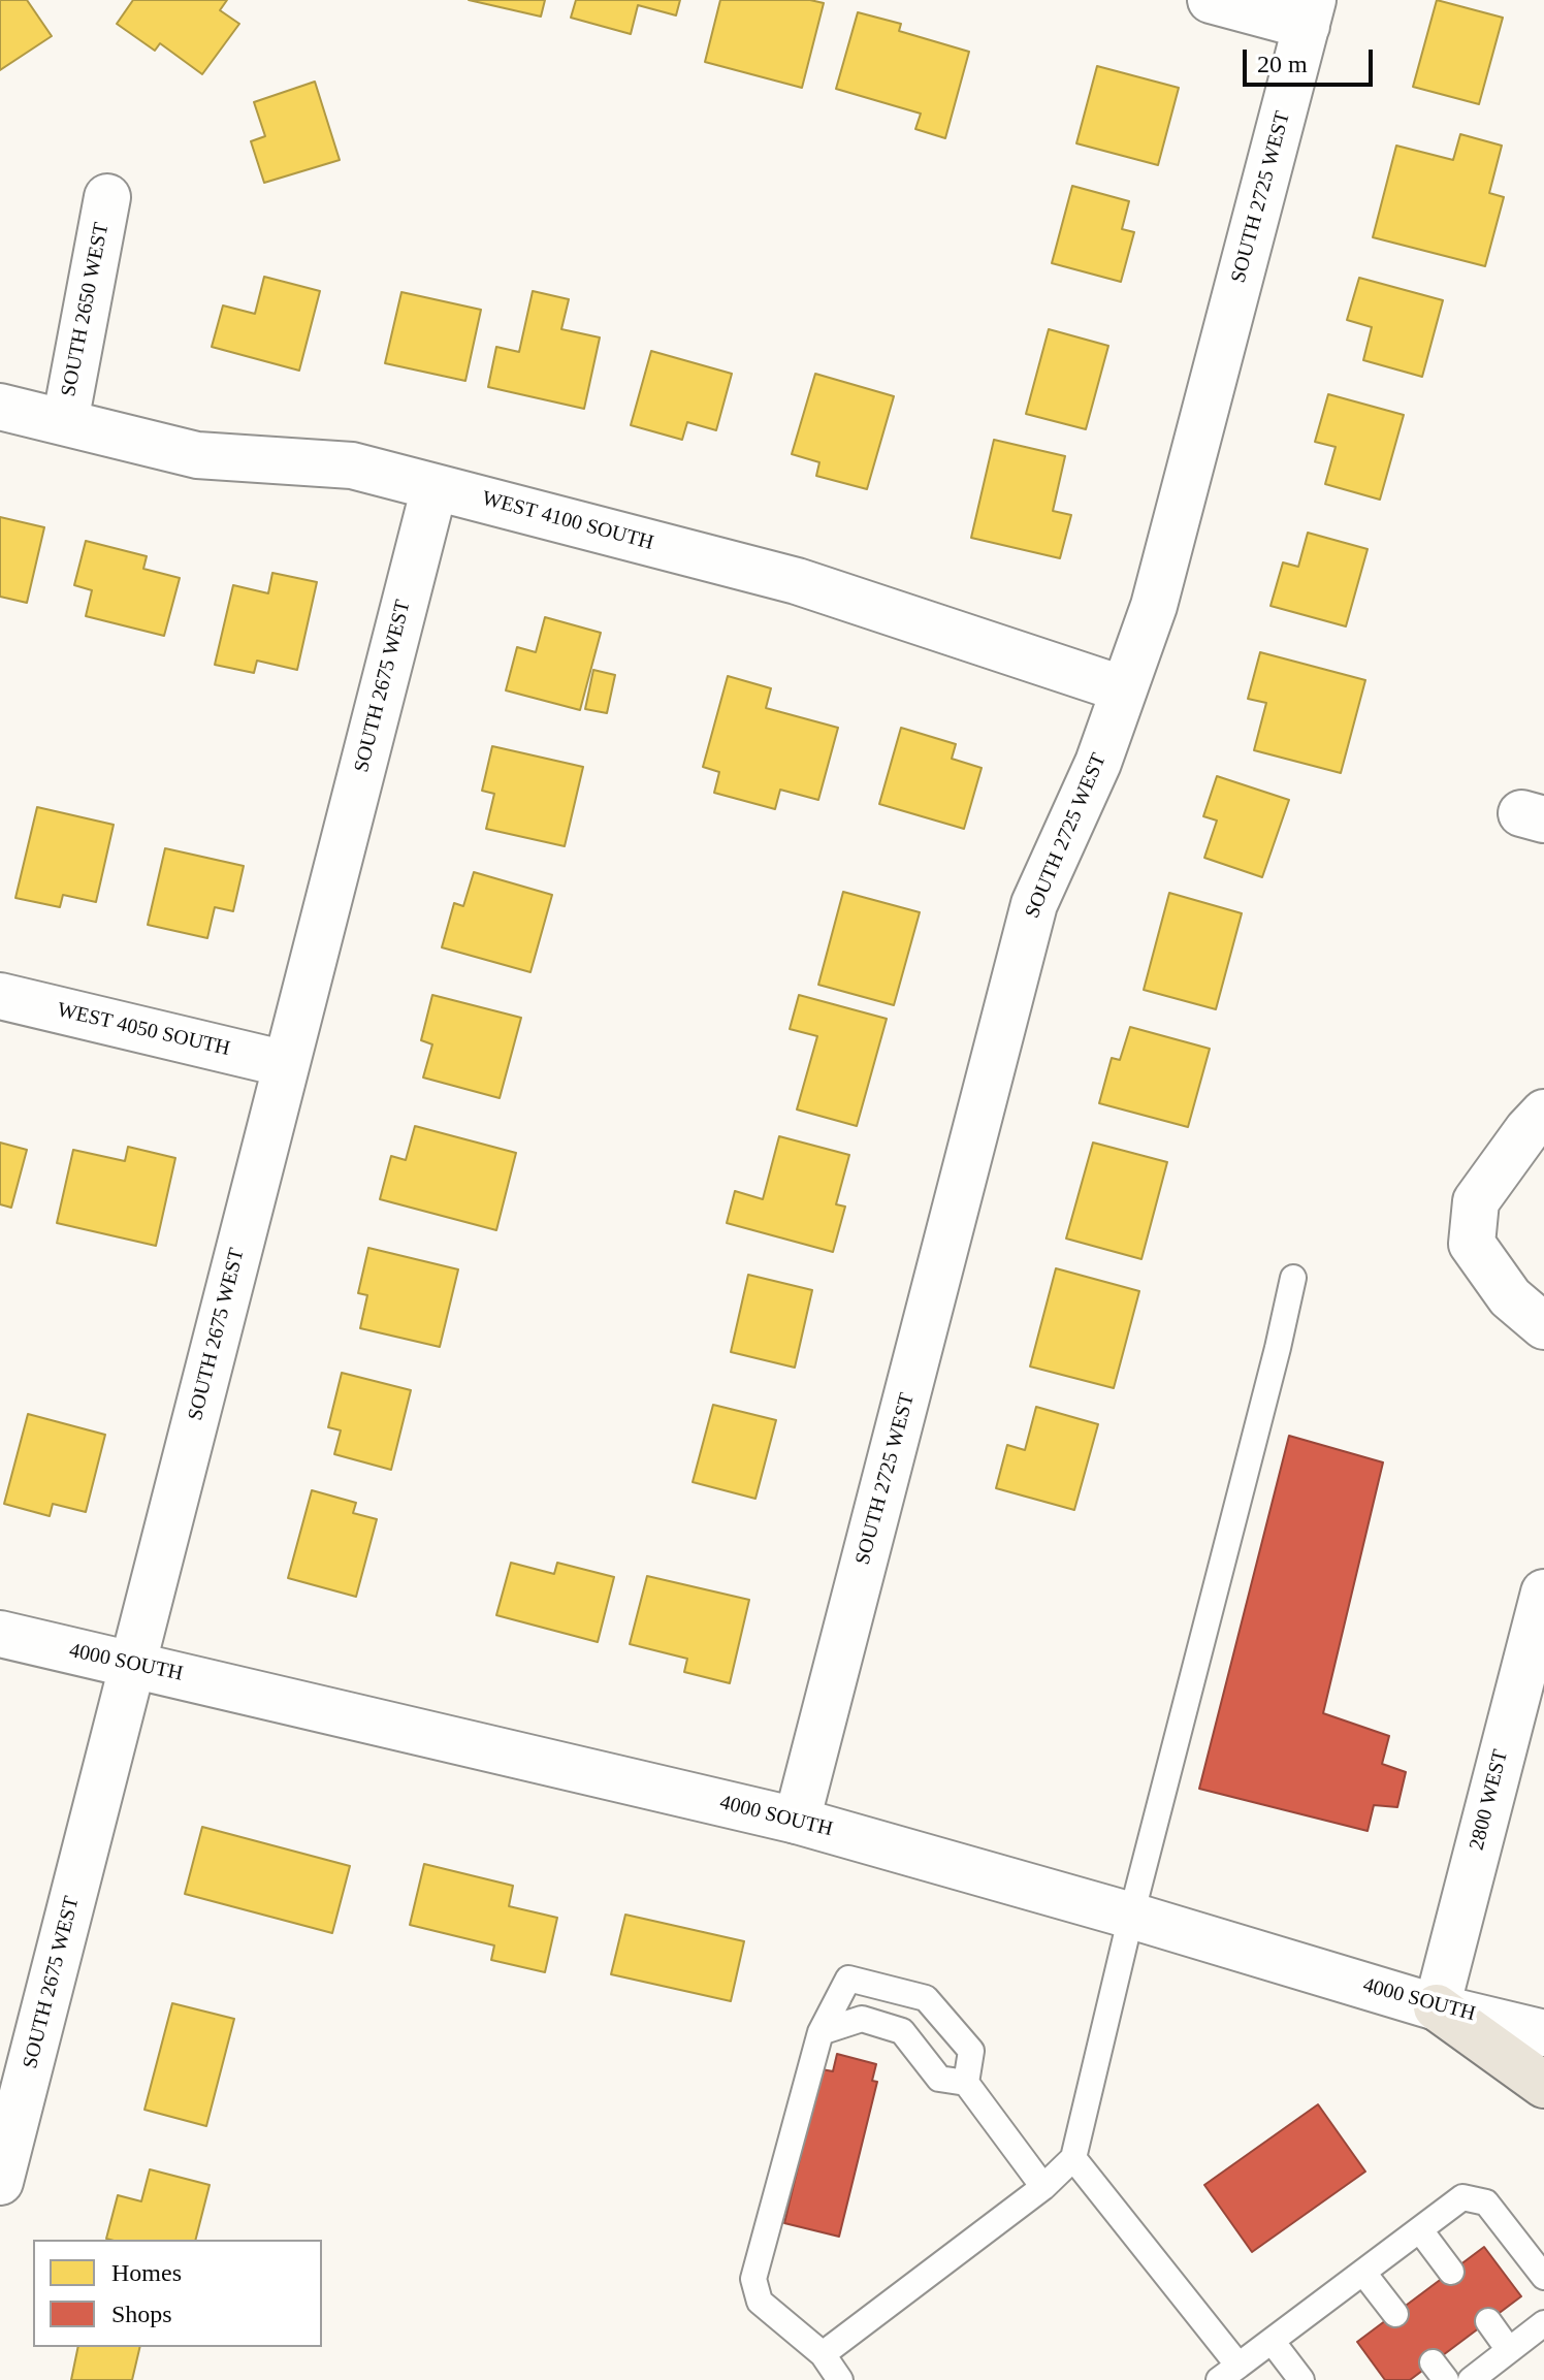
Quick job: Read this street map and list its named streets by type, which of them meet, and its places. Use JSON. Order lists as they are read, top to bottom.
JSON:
{
  "streets": {
    "street": [
      "SOUTH 2725 WEST",
      "SOUTH 2650 WEST",
      "WEST 4100 SOUTH",
      "SOUTH 2675 WEST",
      "WEST 4050 SOUTH",
      "4000 SOUTH",
      "2800 WEST"
    ]
  },
  "crossings": [
    ["SOUTH 2725 WEST", "WEST 4100 SOUTH"],
    ["SOUTH 2725 WEST", "4000 SOUTH"],
    ["SOUTH 2650 WEST", "WEST 4100 SOUTH"],
    ["WEST 4100 SOUTH", "SOUTH 2675 WEST"],
    ["SOUTH 2675 WEST", "WEST 4050 SOUTH"],
    ["SOUTH 2675 WEST", "4000 SOUTH"],
    ["4000 SOUTH", "2800 WEST"]
  ],
  "legend": ["Homes", "Shops"],
  "scale_bar": "20 m"
}
